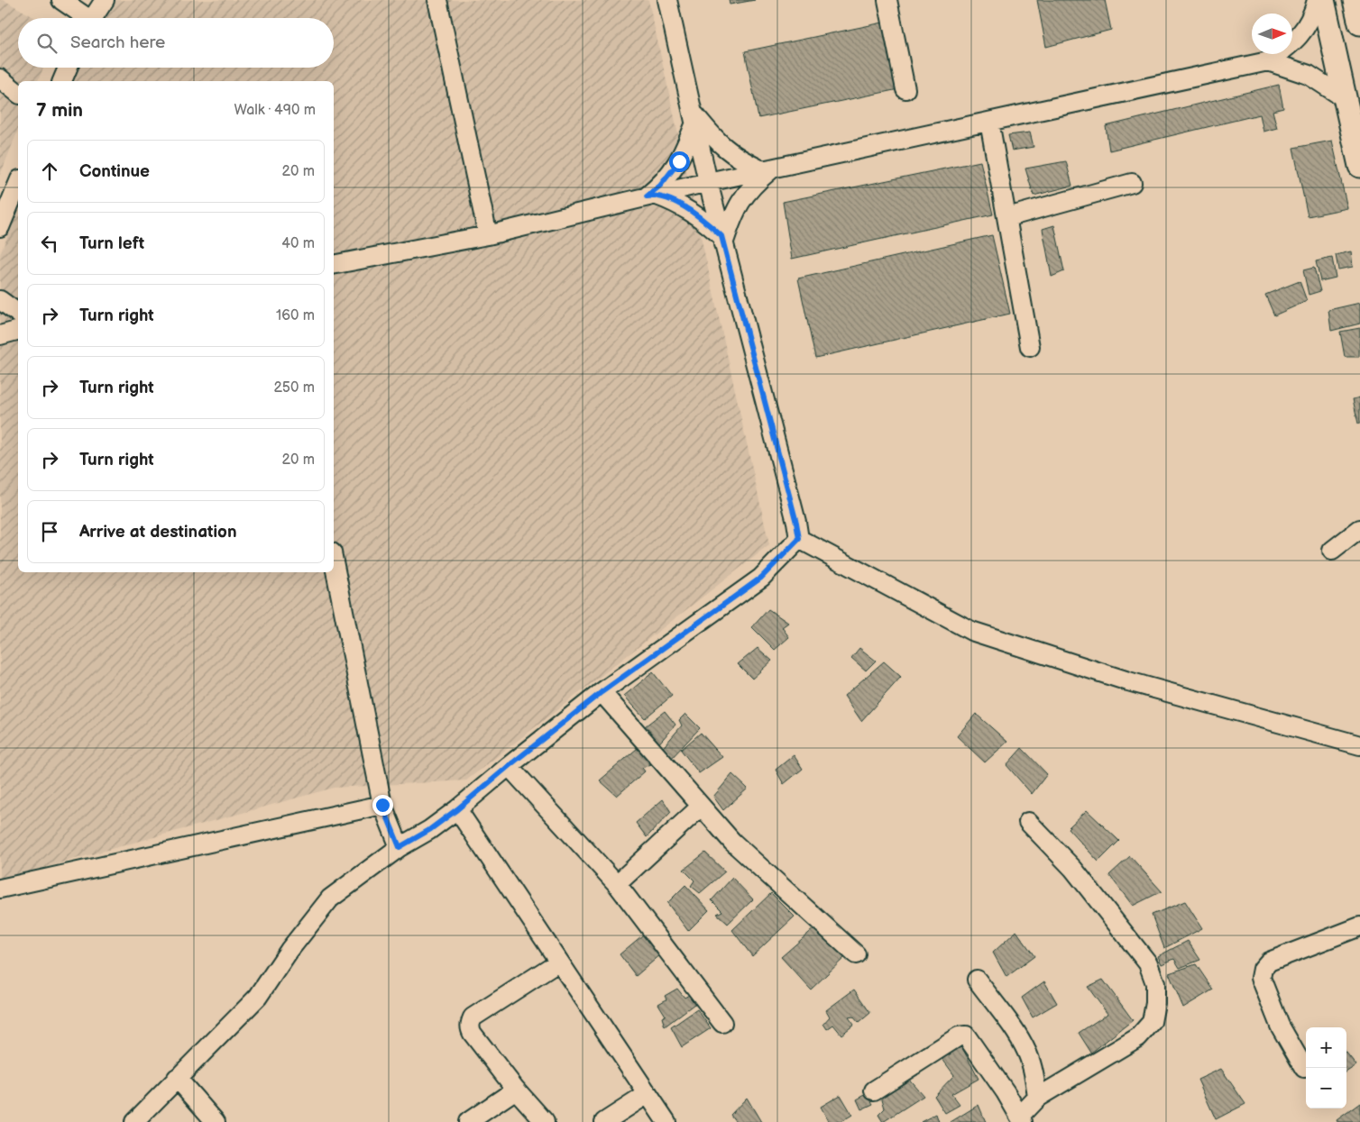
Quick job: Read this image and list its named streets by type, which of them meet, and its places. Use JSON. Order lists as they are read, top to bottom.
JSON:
{
  "north": "right",
  "page": {
    "search": "Search here",
    "heading": ["7 min", "Walk · 490 m"],
    "list": [
      ["Continue", "20 m"],
      ["Turn left", "40 m"],
      ["Turn right", "160 m"],
      ["Turn right", "250 m"],
      ["Turn right", "20 m"],
      "Arrive at destination"
    ],
    "map_buttons": ["+", "−"]
  }
}
